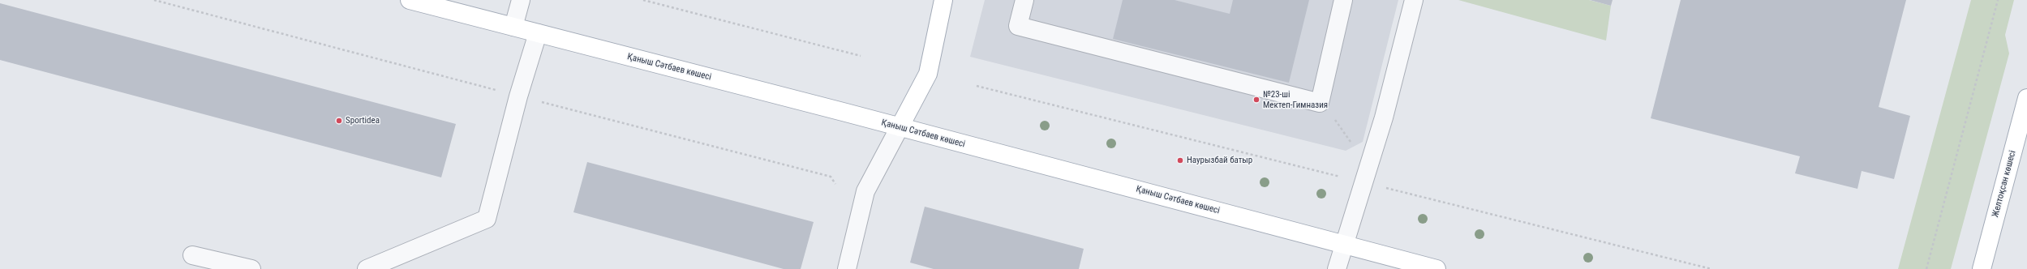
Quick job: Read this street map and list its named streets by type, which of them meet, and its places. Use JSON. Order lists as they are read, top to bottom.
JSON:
{
  "streets": {
    "main road": ["Қаныш Сәтбаев көшесі", "Желтоқсан көшесі"]
  },
  "places": ["№23-ші Мектеп-Гимназия", "Sportidea", "Наурызбай батыр"]
}
